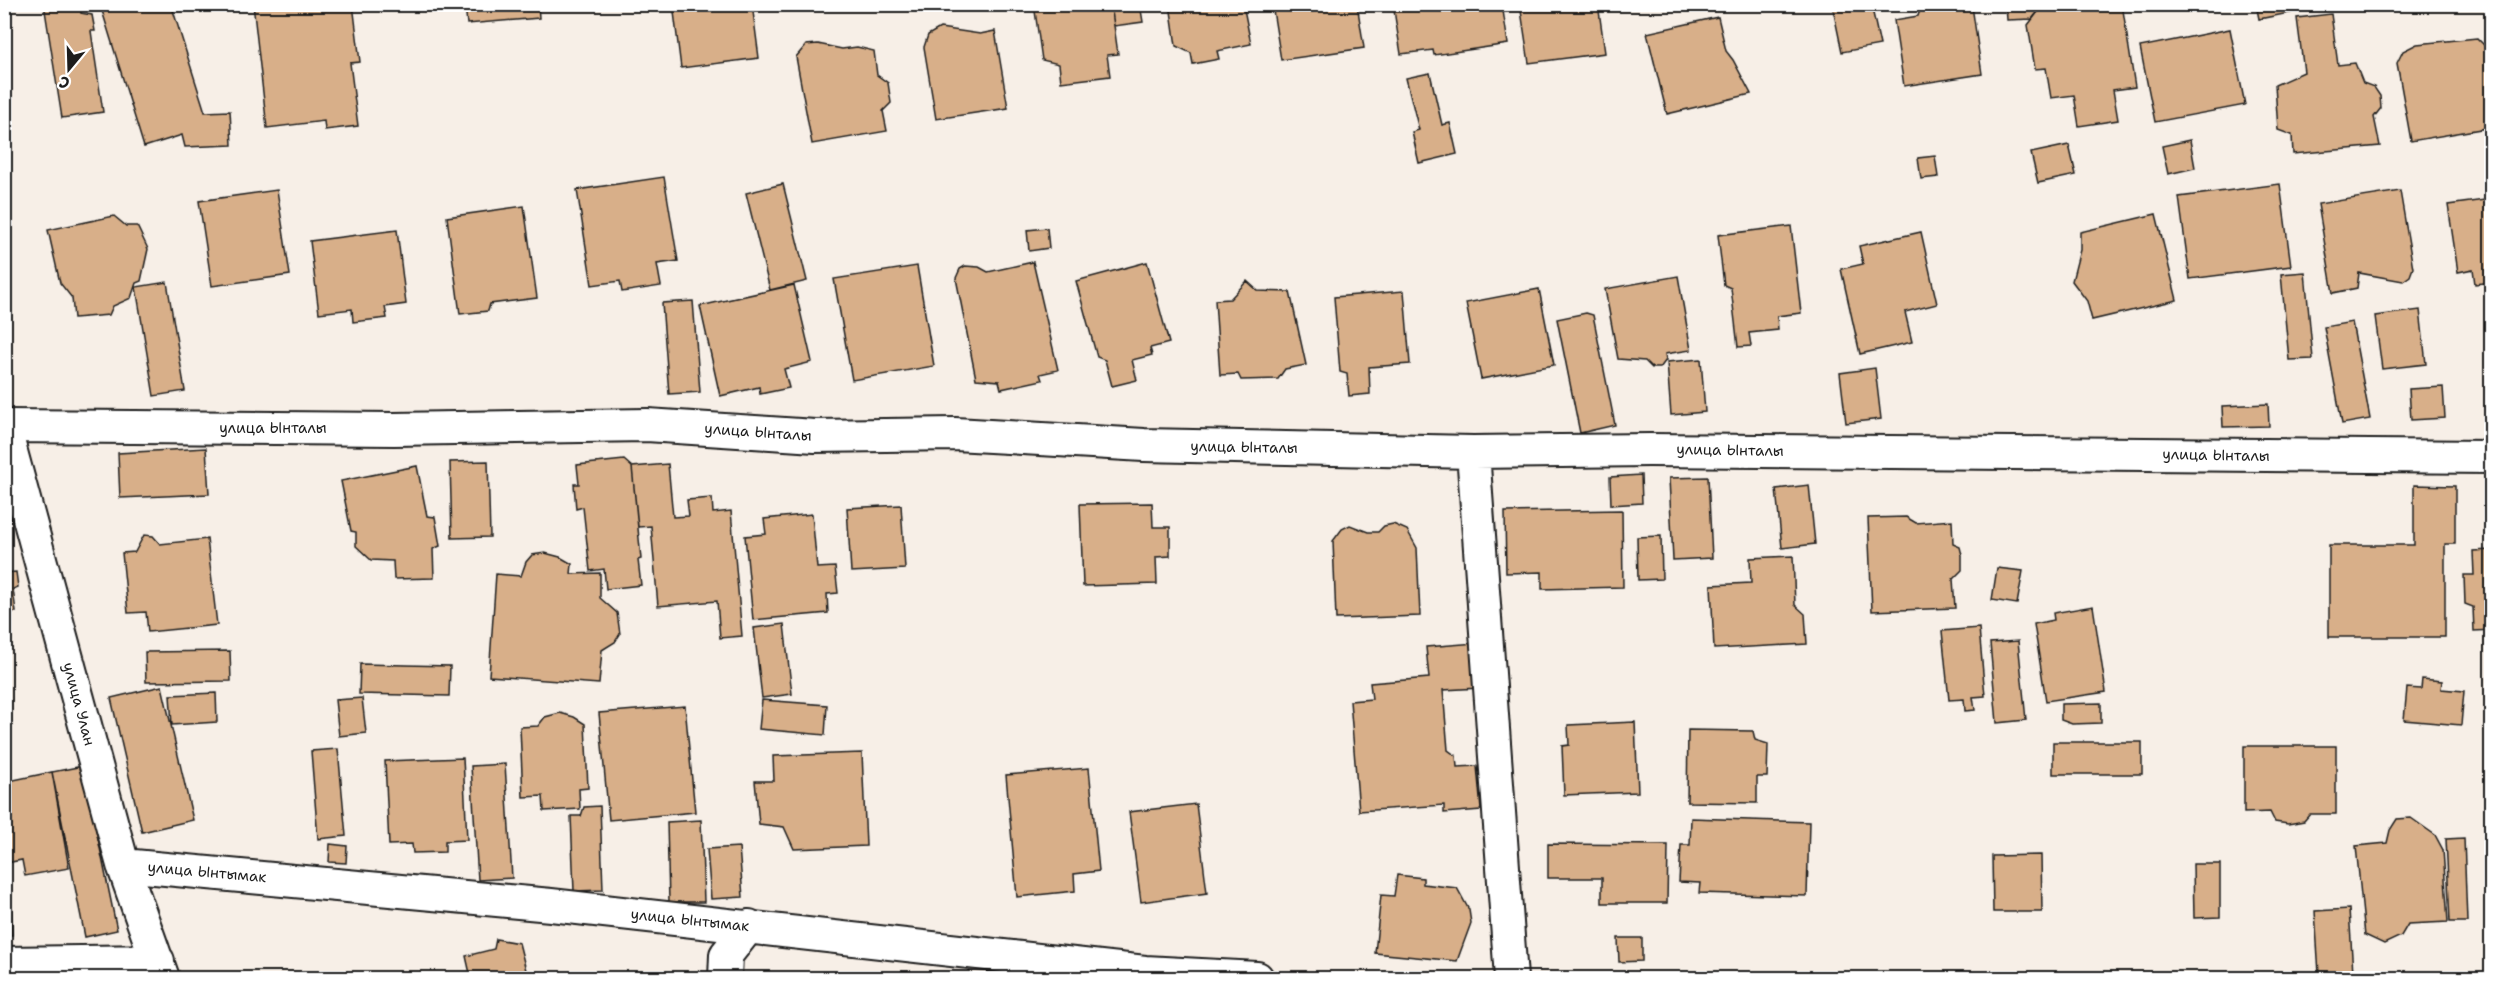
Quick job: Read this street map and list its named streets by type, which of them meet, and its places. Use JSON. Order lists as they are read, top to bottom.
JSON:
{
  "streets": {
    "street": ["улица Ынталы", "улица Улан", "улица Ынтымак"]
  },
  "crossings": [
    ["улица Ынталы", "улица Улан"],
    ["улица Улан", "улица Ынтымак"]
  ],
  "north": "bottom"
}
